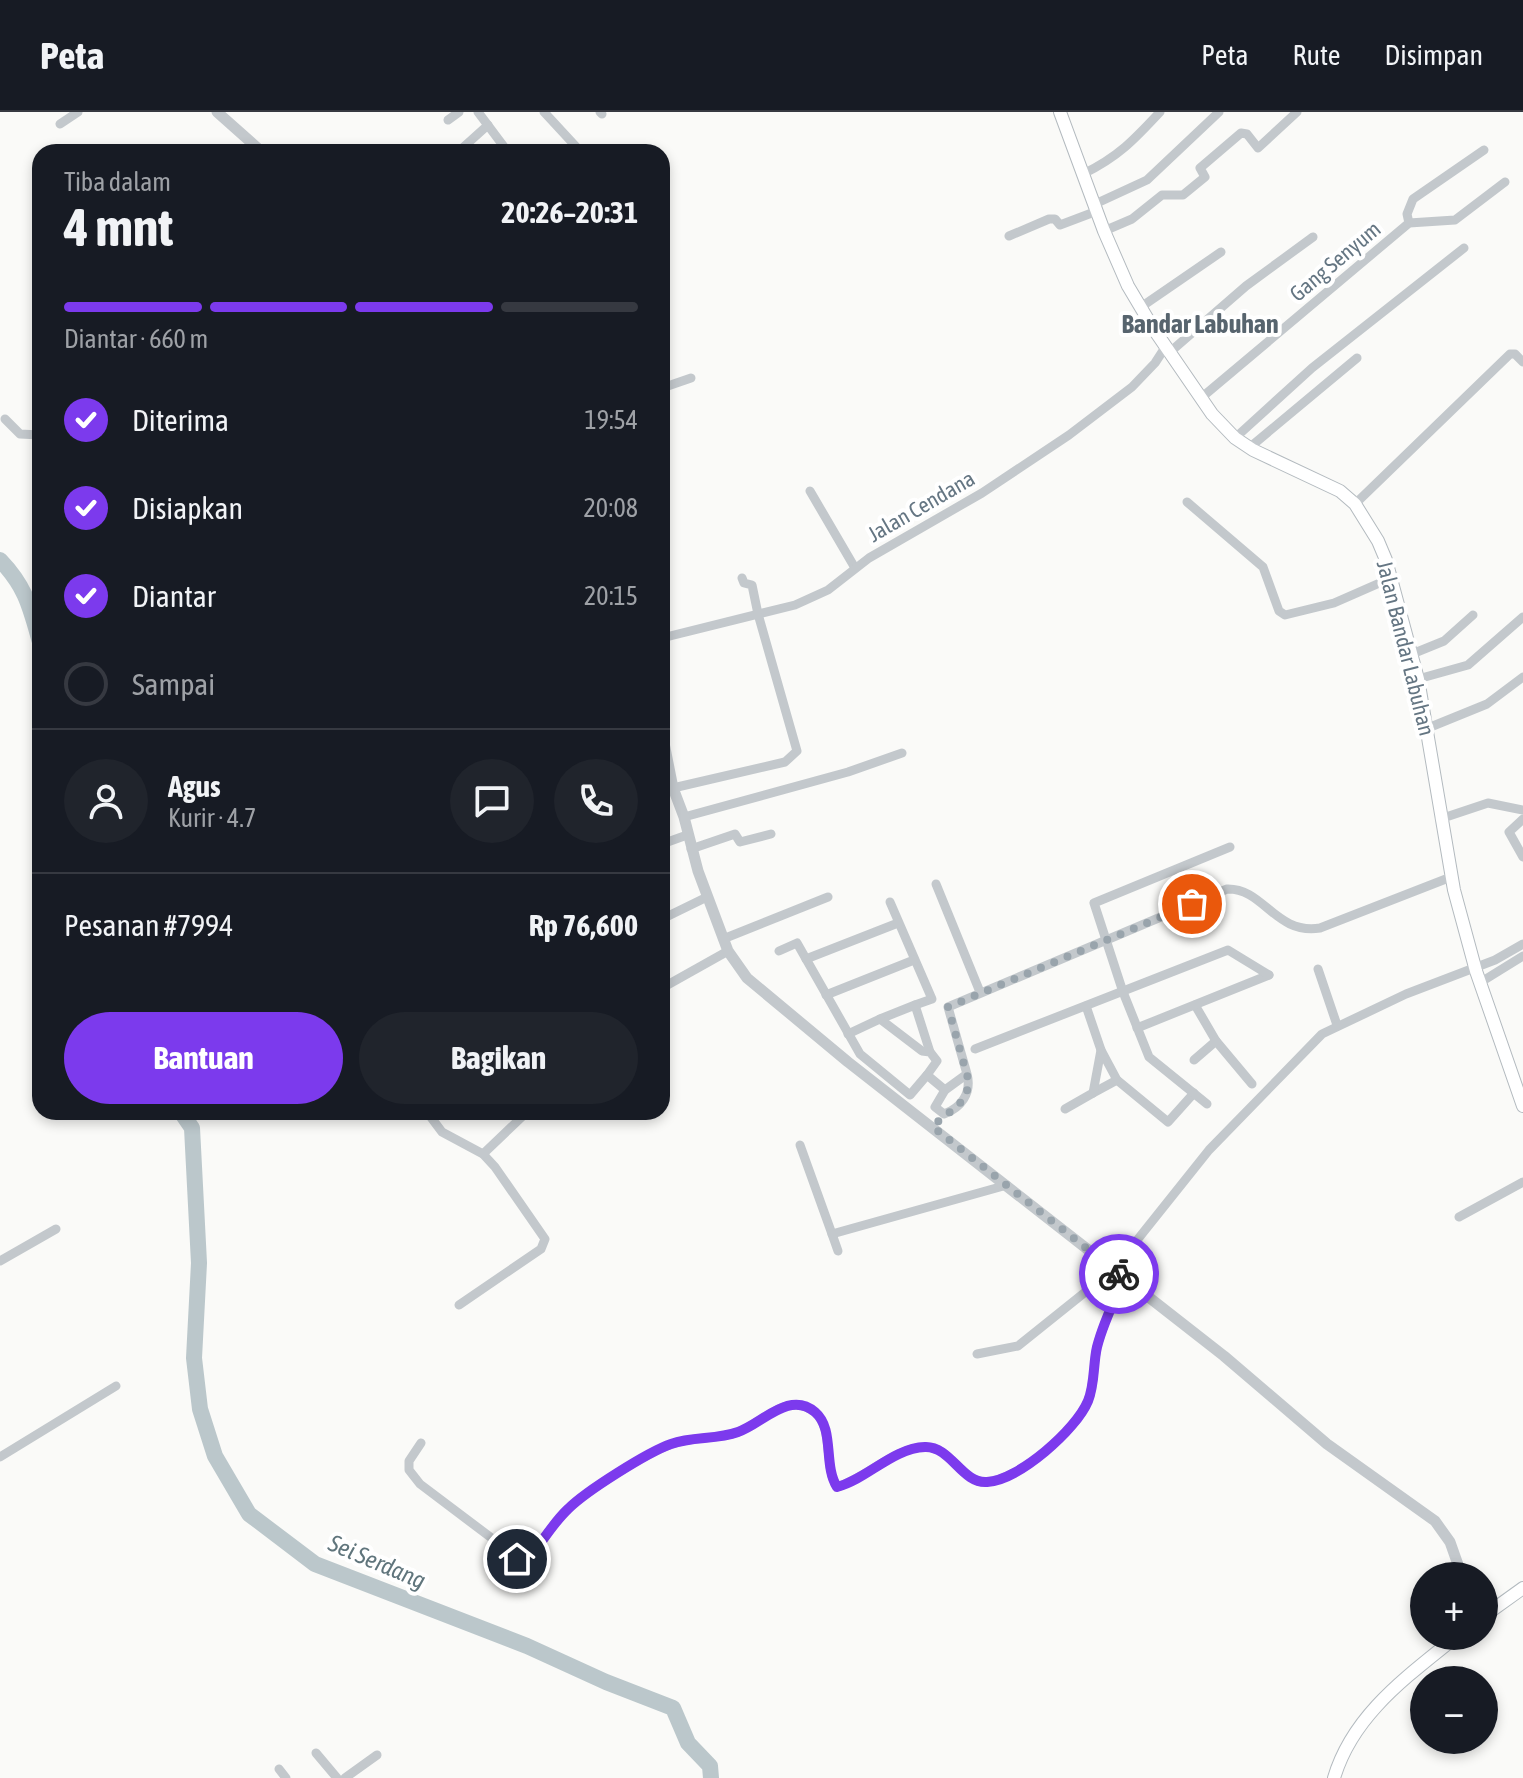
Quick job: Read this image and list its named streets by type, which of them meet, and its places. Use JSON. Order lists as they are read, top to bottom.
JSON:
{
  "streets": {
    "main road": ["Jalan Bandar Labuhan"],
    "street": ["Gang Senyum", "Jalan Cendana"]
  },
  "crossings": [
    ["Gang Senyum", "Jalan Bandar Labuhan"],
    ["Jalan Cendana", "Jalan Bandar Labuhan"]
  ],
  "districts": ["Bandar Labuhan"],
  "water": ["Sei Serdang"],
  "page": {
    "header": "Peta",
    "nav": ["Peta", "Rute", "Disimpan"],
    "heading": ["4 mnt", "Tiba dalam", "20:26–20:31"],
    "panel": [
      "Agus",
      "Kurir · 4.7",
      "Pesanan #7994",
      "Rp 76,600"
    ],
    "bar": "Diantar · 660 m",
    "list": [
      ["Diterima", "19:54"],
      ["Disiapkan", "20:08"],
      ["Diantar", "20:15"],
      "Sampai"
    ],
    "buttons": ["Bantuan", "Bagikan"],
    "map_buttons": ["+", "−"]
  }
}
